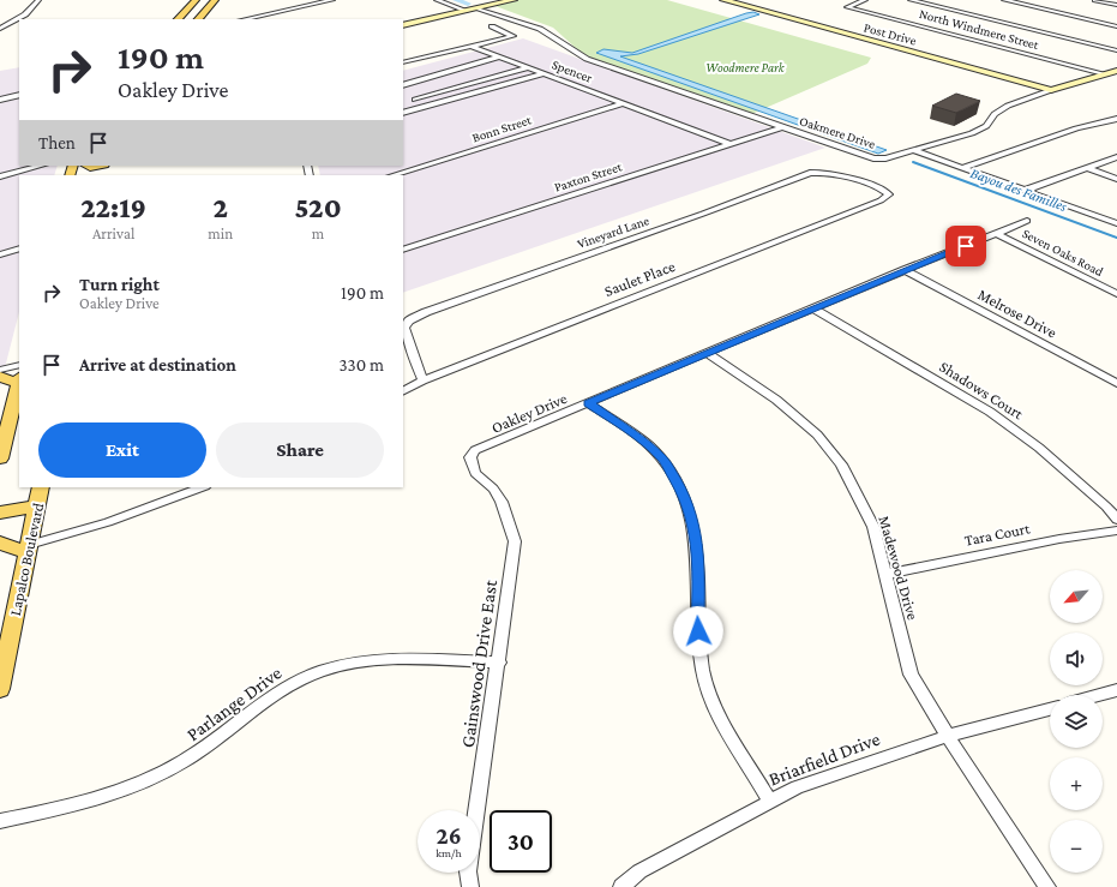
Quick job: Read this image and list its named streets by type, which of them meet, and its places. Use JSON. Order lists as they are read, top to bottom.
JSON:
{
  "streets": {
    "main road": ["Lapalco Boulevard"],
    "street": [
      "North Windmere Street",
      "Post Drive",
      "Spencer",
      "Bonn Street",
      "Oakmere Drive",
      "Paxton Street",
      "Vineyard Lane",
      "Seven Oaks Road",
      "Saulet Place",
      "Melrose Drive",
      "Shadows Court",
      "Oakley Drive",
      "Tara Court",
      "Madewood Drive",
      "Gainswood Drive East",
      "Parlange Drive",
      "Briarfield Drive"
    ]
  },
  "crossings": [
    ["North Windmere Street", "Oakmere Drive"],
    ["Post Drive", "Oakmere Drive"],
    ["Spencer", "Bonn Street"],
    ["Spencer", "Paxton Street"],
    ["Oakmere Drive", "Paxton Street"],
    ["Vineyard Lane", "Saulet Place"],
    ["Seven Oaks Road", "Oakley Drive"],
    ["Melrose Drive", "Oakley Drive"],
    ["Shadows Court", "Oakley Drive"],
    ["Oakley Drive", "Madewood Drive"],
    ["Oakley Drive", "Gainswood Drive East"],
    ["Tara Court", "Madewood Drive"],
    ["Madewood Drive", "Briarfield Drive"],
    ["Gainswood Drive East", "Parlange Drive"]
  ],
  "water": ["Bayou des Familles"],
  "parks": ["Woodmere Park"],
  "north": "bottom left",
  "page": {
    "turn": ["190 m", "Oakley Drive"],
    "then": "Then",
    "eta": [
      "22:19",
      "Arrival",
      "2",
      "min",
      "520",
      "m"
    ],
    "list": [
      {
        "name": "Turn right",
        "note": "Oakley Drive",
        "value": "190 m"
      },
      {
        "name": "Arrive at destination",
        "value": "330 m"
      }
    ],
    "buttons": ["Exit", "Share"],
    "map_buttons": ["+", "−"],
    "speed": "26 km/h",
    "limit": "30"
  }
}
